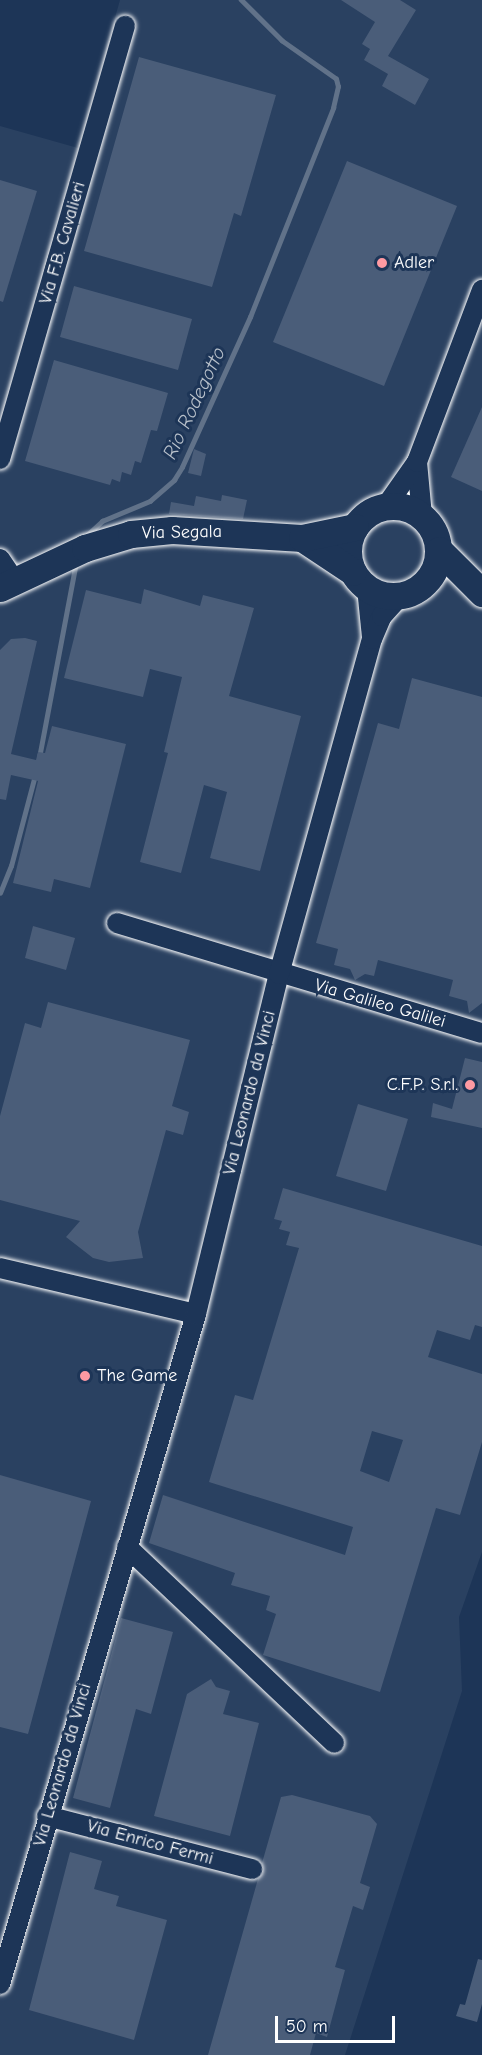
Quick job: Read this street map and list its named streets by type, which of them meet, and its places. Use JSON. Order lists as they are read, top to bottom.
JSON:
{
  "streets": {
    "street": [
      "Via F.B. Cavalieri",
      "Via Segala",
      "Via Galileo Galilei",
      "Via Leonardo da Vinci",
      "Via Enrico Fermi"
    ]
  },
  "crossings": [
    ["Via Segala", "Via Leonardo da Vinci"],
    ["Via Galileo Galilei", "Via Leonardo da Vinci"],
    ["Via Leonardo da Vinci", "Via Enrico Fermi"]
  ],
  "water": ["Rio Rodegotto"],
  "places": ["Adler", "C.F.P. S.r.l.", "The Game"],
  "scale_bar": "50 m"
}
